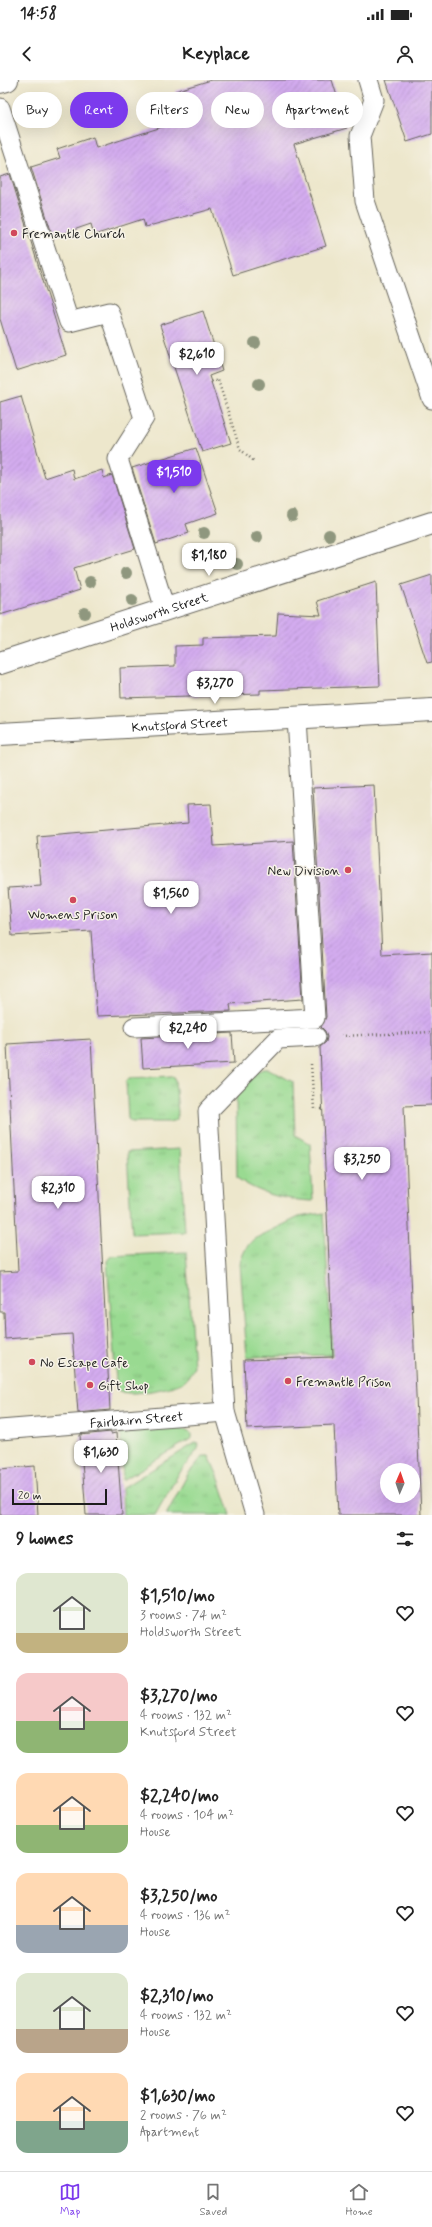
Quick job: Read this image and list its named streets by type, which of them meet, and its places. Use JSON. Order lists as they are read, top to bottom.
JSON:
{
  "streets": {
    "street": ["Holdsworth Street", "Knutsford Street"],
    "lane": ["Fairbairn Street"]
  },
  "places": [
    "Fremantle Church",
    "New Division",
    "Womens Prison",
    "No Escape Cafe",
    "Fremantle Prison",
    "Gift Shop"
  ],
  "scale_bar": "20 m",
  "north": "top",
  "page": {
    "status": "14:58",
    "header": "Keyplace",
    "chip": [
      "Buy",
      "Rent",
      "Filters",
      "New",
      "Apartment"
    ],
    "price": [
      "$2,610",
      "$1,510",
      "$1,180",
      "$3,270",
      "$1,560",
      "$2,240",
      "$3,250",
      "$2,310",
      "$1,630"
    ],
    "scale": "20 m",
    "heading": "9 homes",
    "list": [
      {
        "name": "$1,510/mo",
        "note": "3 rooms · 74 m² · Holdsworth Street"
      },
      {
        "name": "$3,270/mo",
        "note": "4 rooms · 132 m² · Knutsford Street"
      },
      {
        "name": "$2,240/mo",
        "note": "4 rooms · 104 m² · House"
      },
      {
        "name": "$3,250/mo",
        "note": "4 rooms · 136 m² · House"
      },
      {
        "name": "$2,310/mo",
        "note": "4 rooms · 132 m² · House"
      },
      {
        "name": "$1,630/mo",
        "note": "2 rooms · 76 m² · Apartment"
      }
    ],
    "tabs": ["Map", "Saved", "Home"]
  }
}
